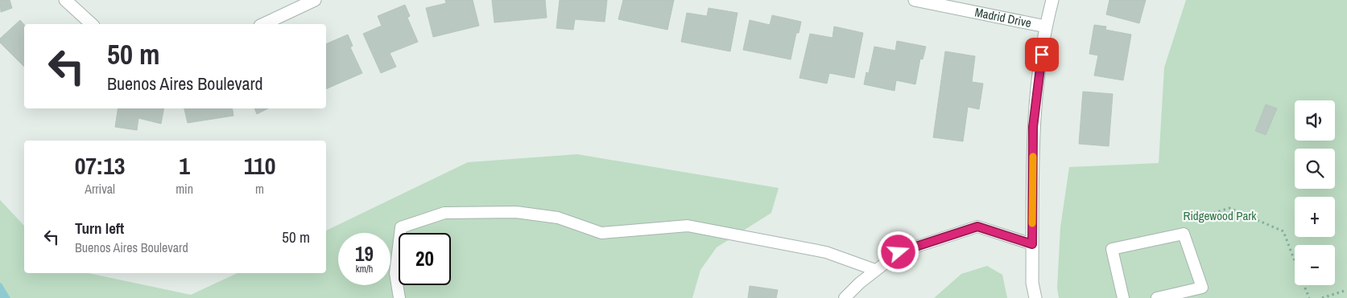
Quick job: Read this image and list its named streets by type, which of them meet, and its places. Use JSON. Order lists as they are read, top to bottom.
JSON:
{
  "streets": {
    "street": ["Madrid Drive"]
  },
  "parks": ["Ridgewood Park"],
  "page": {
    "turn": ["50 m", "Buenos Aires Boulevard"],
    "map_buttons": ["+", "−"],
    "eta": [
      "07:13",
      "Arrival",
      "1",
      "min",
      "110",
      "m"
    ],
    "list": [
      {
        "name": "Turn left",
        "note": "Buenos Aires Boulevard",
        "value": "50 m"
      }
    ],
    "speed": "19 km/h",
    "limit": "20"
  }
}
